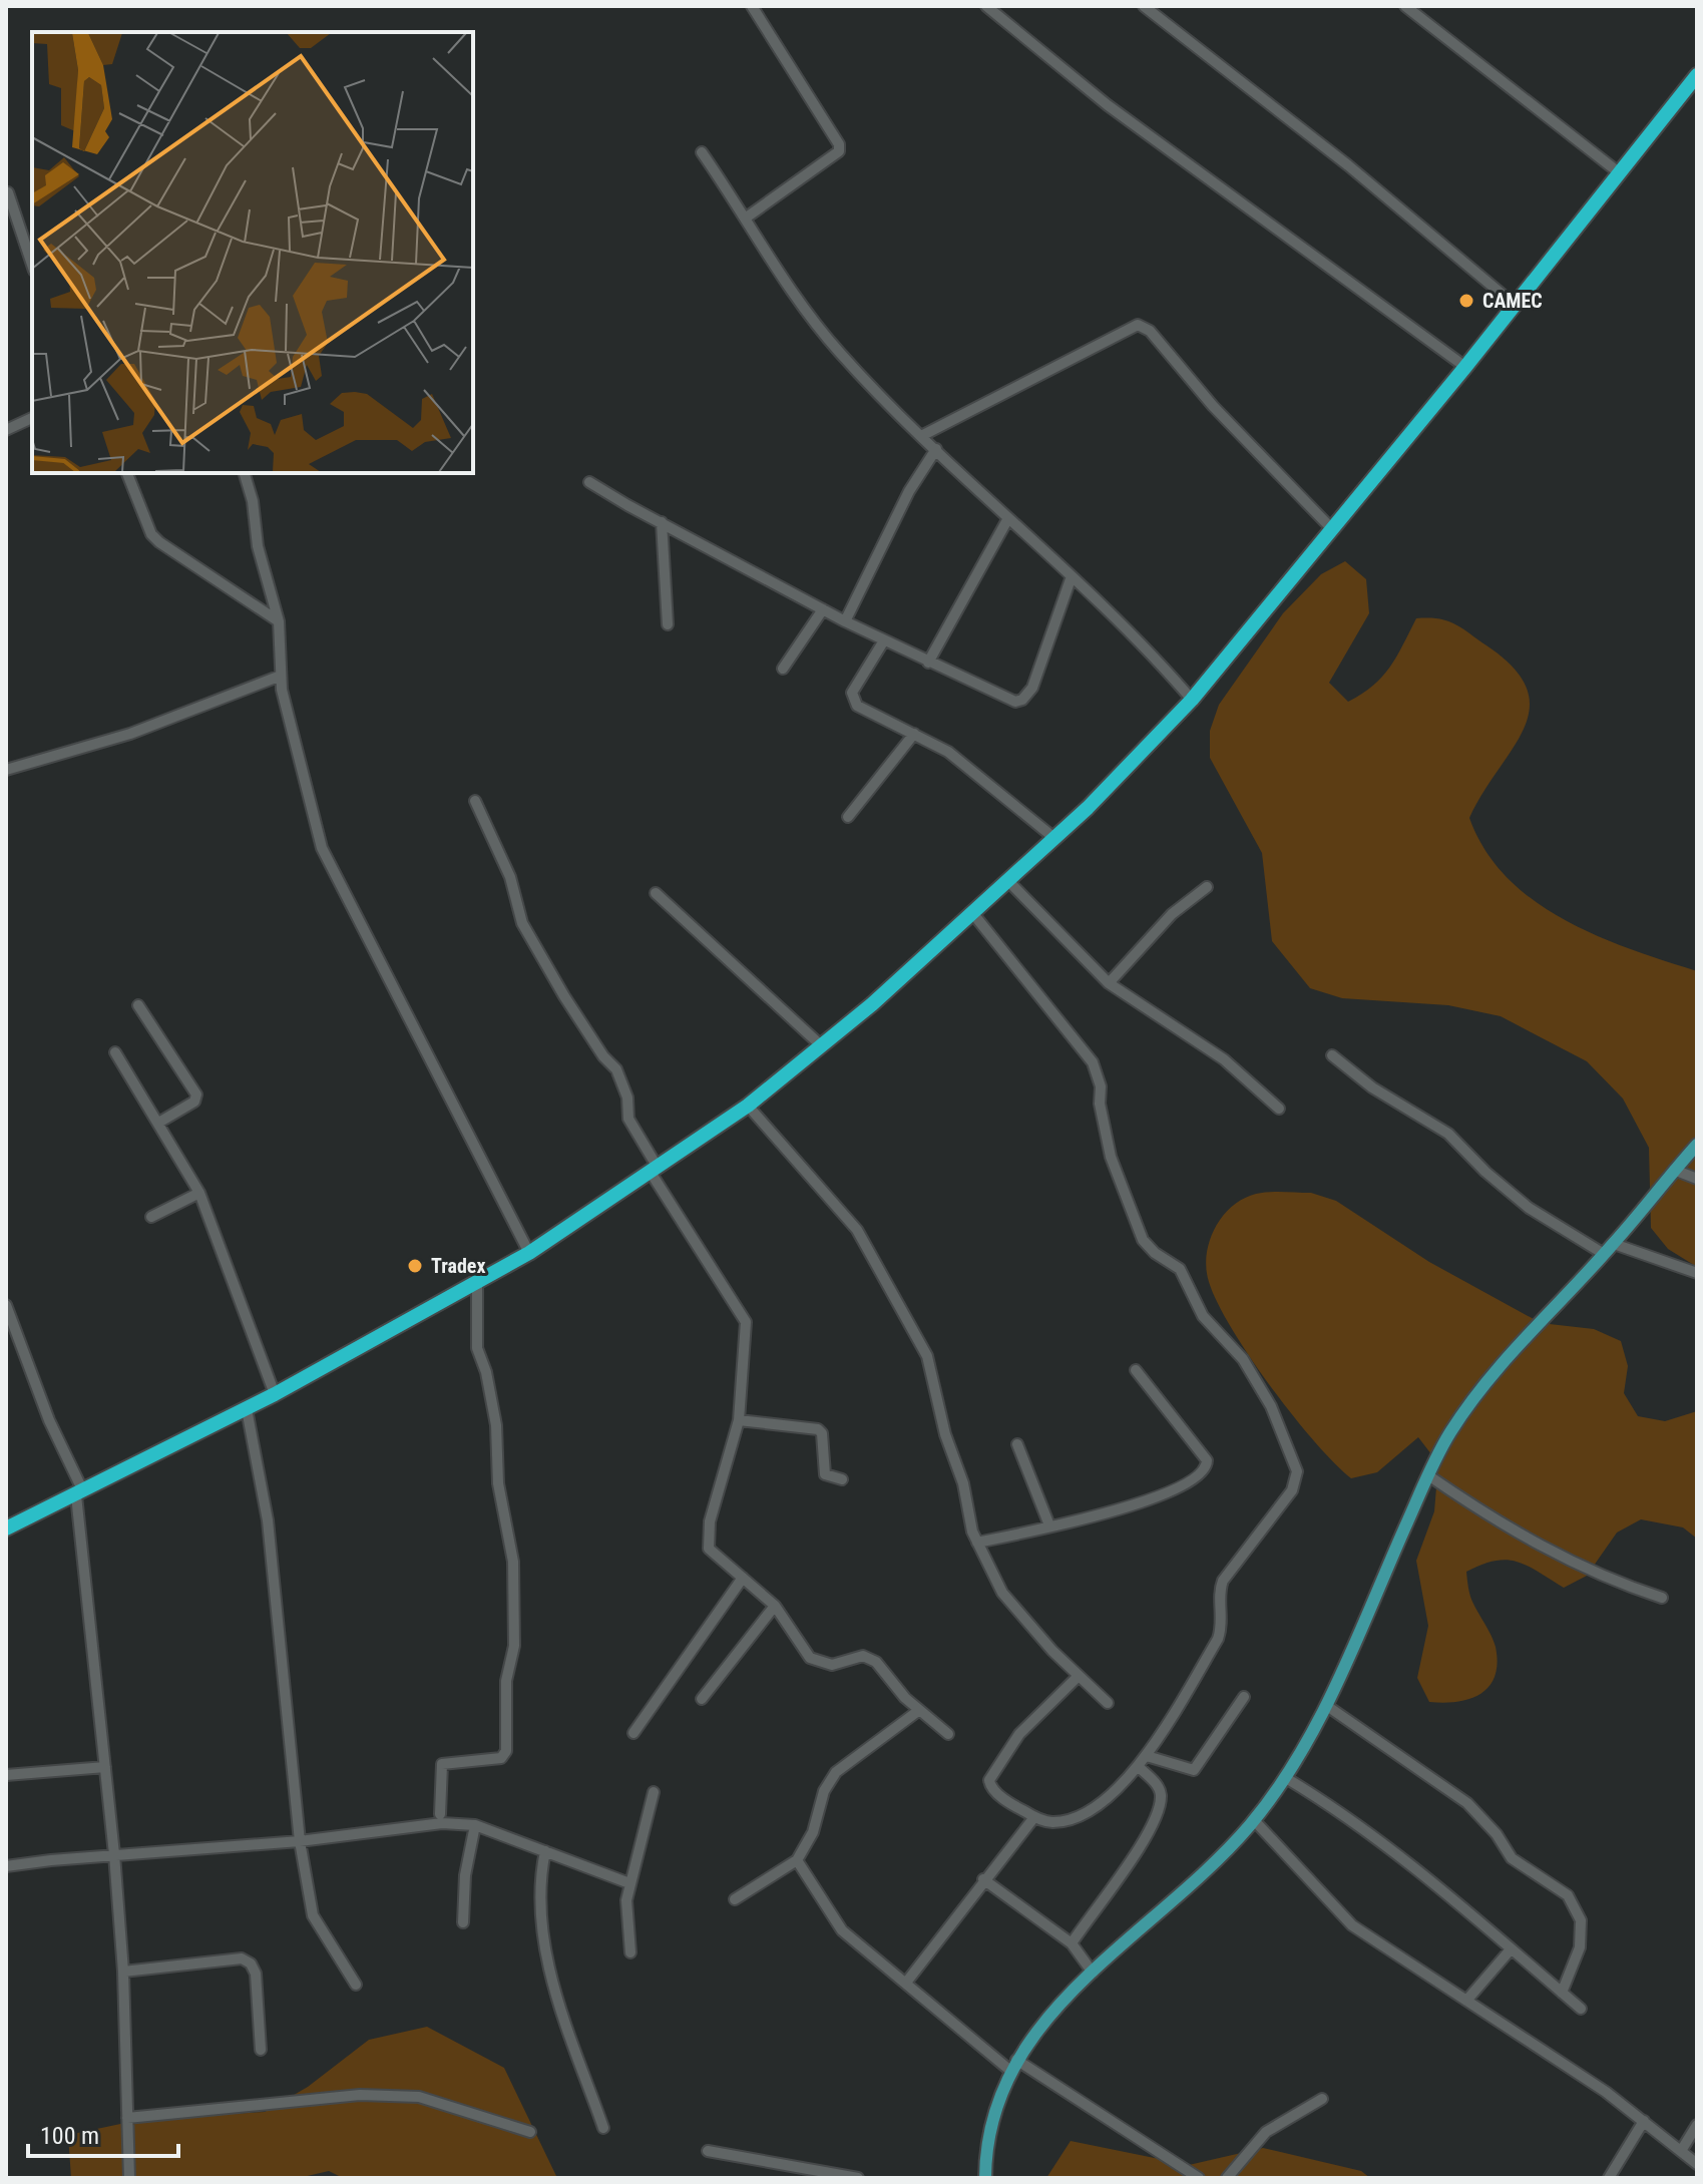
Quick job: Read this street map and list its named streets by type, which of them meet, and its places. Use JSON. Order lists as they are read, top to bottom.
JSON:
{
  "places": ["CAMEC", "Tradex"],
  "scale_bar": "100 m"
}
